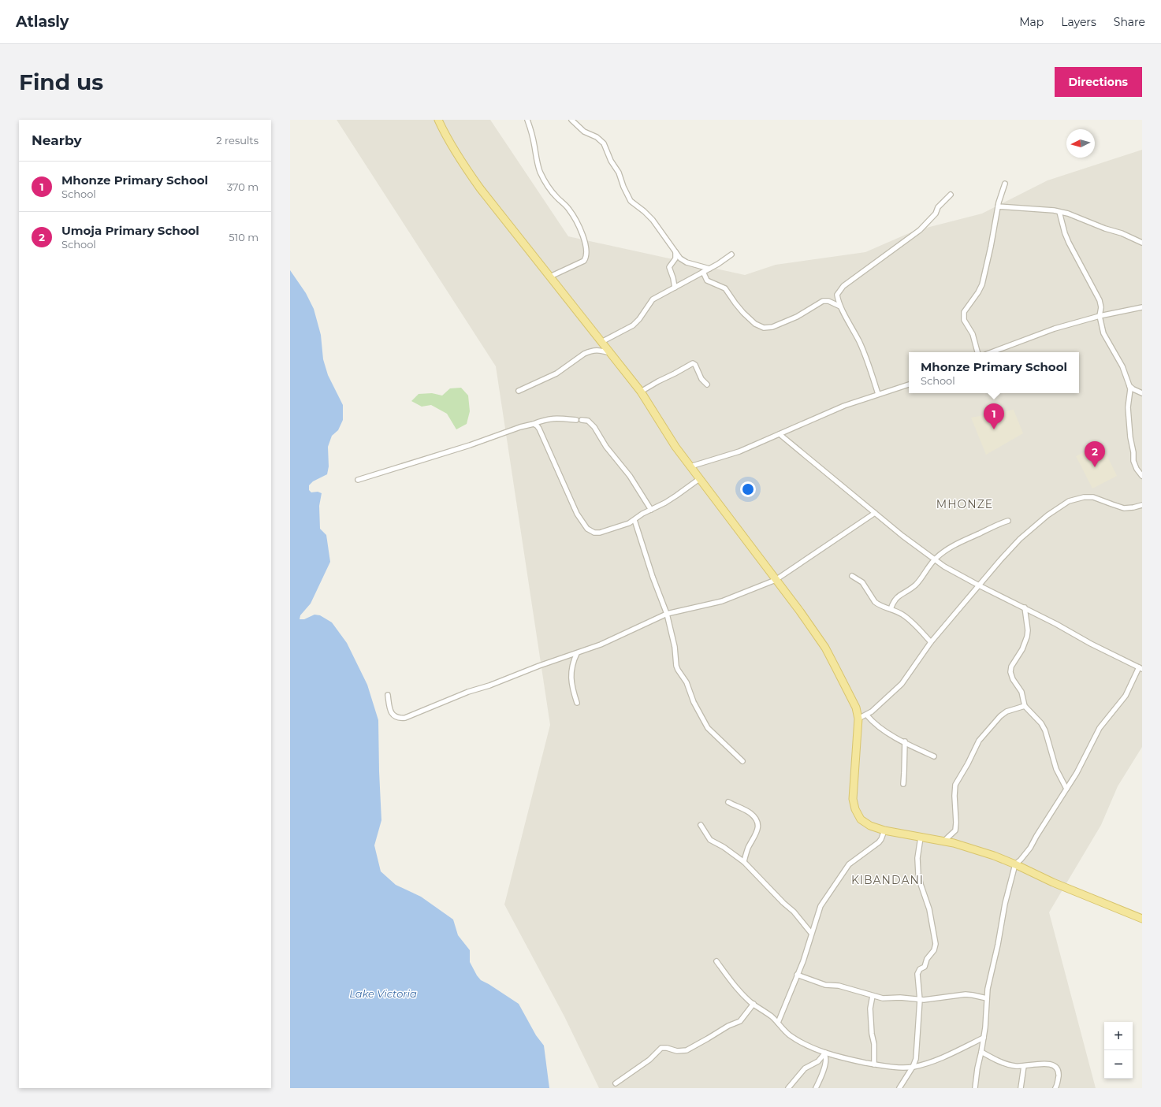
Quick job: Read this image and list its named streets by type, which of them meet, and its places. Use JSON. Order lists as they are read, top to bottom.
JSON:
{
  "districts": ["MHONZE", "KIBANDANI"],
  "water": ["Lake Victoria"],
  "north": "left",
  "page": {
    "header": "Atlasly",
    "nav": ["Map", "Layers", "Share"],
    "buttons": "Directions",
    "title": "Find us",
    "heading": ["Nearby", "2 results"],
    "list": [
      {
        "mark": "1",
        "name": "Mhonze Primary School",
        "note": "School",
        "value": "370 m"
      },
      {
        "mark": "2",
        "name": "Umoja Primary School",
        "note": "School",
        "value": "510 m"
      }
    ],
    "popup": ["Mhonze Primary School", "School"],
    "pins": ["1", "2"],
    "map_buttons": ["+", "−"]
  }
}
